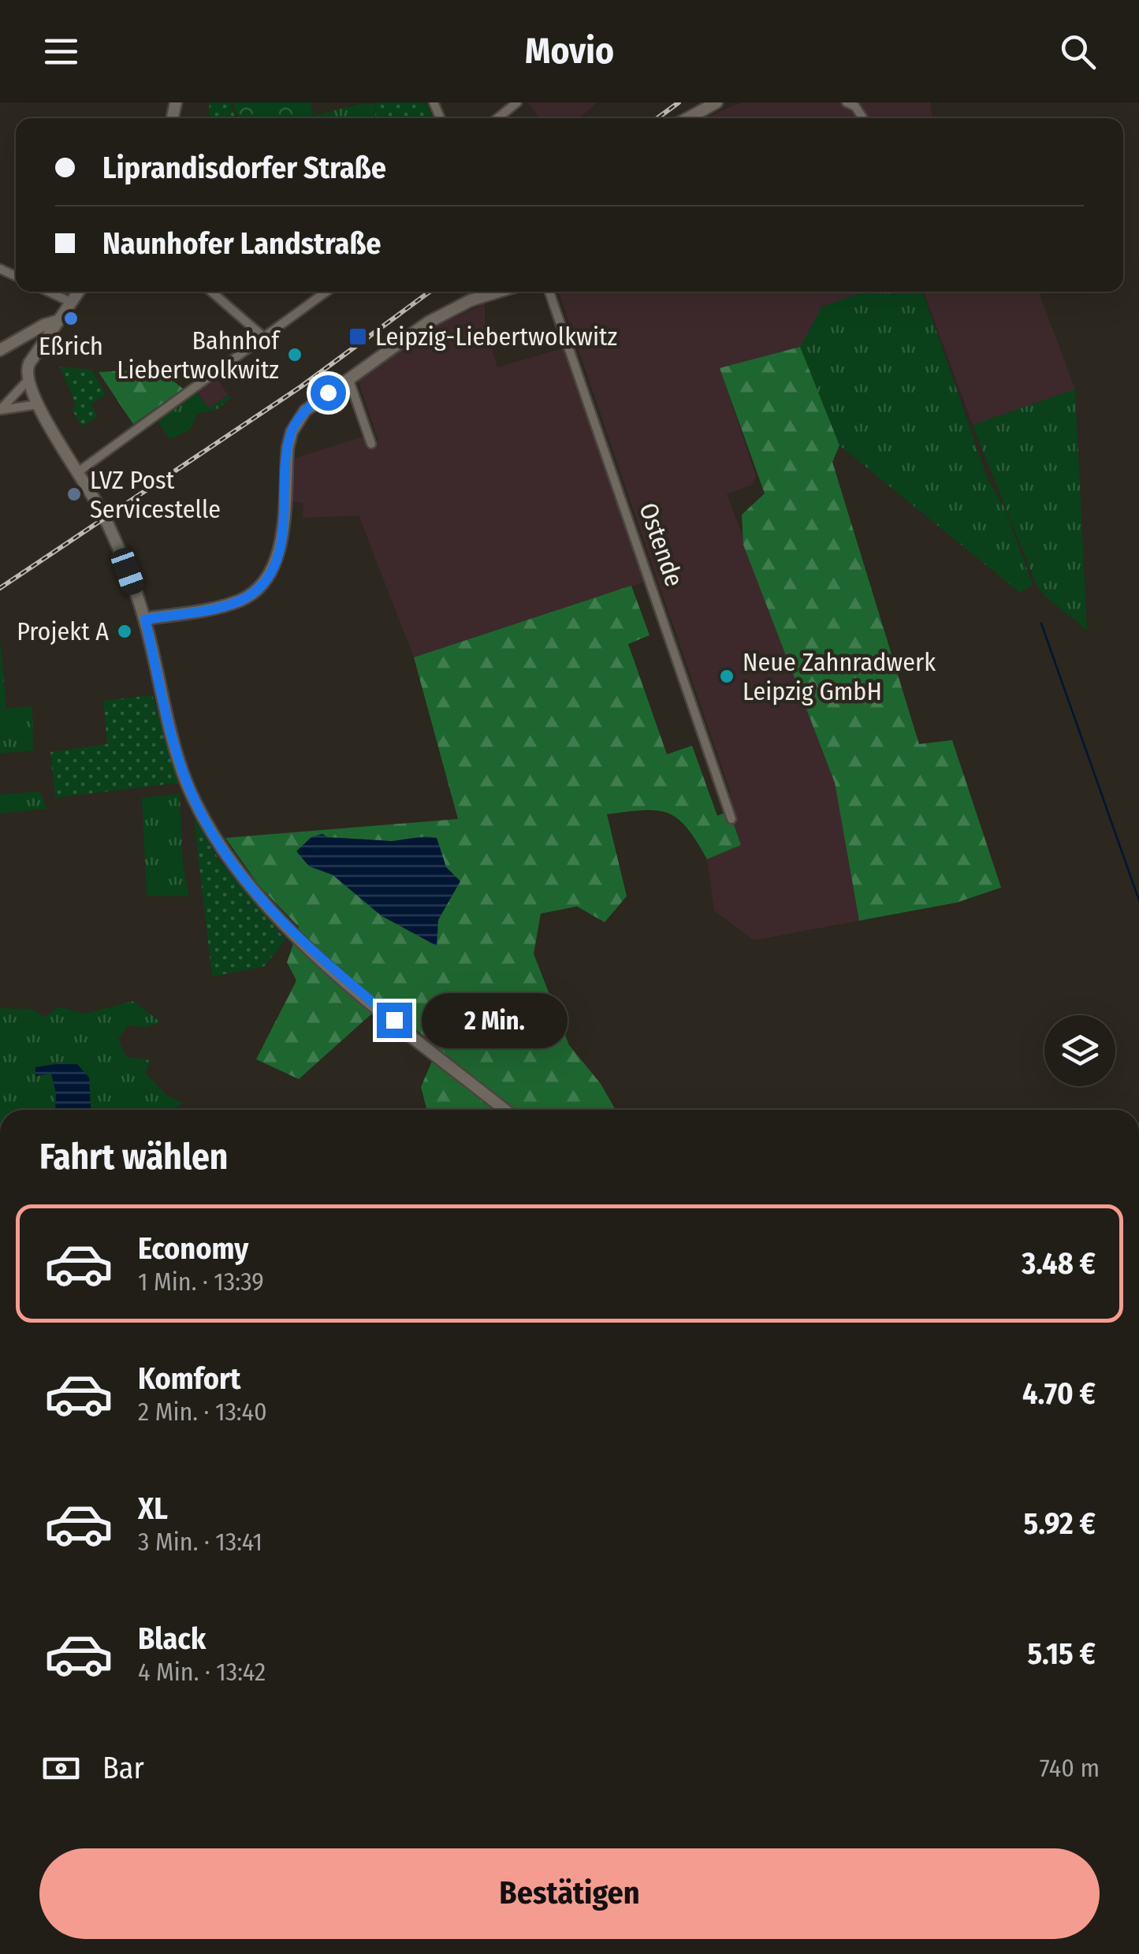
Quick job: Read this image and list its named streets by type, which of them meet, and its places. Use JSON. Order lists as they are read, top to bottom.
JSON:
{
  "streets": {
    "street": ["Ostende"]
  },
  "places": {
    "other": [
      "Eßrich",
      "Bahnhof Liebertwolkwitz",
      "LVZ Post Servicestelle",
      "Projekt A",
      "Neue Zahnradwerk Leipzig GmbH"
    ],
    "transit": ["Leipzig-Liebertwolkwitz"]
  },
  "page": {
    "header": "Movio",
    "banner": ["Liprandisdorfer Straße", "Naunhofer Landstraße"],
    "bubble": "2 Min.",
    "heading": "Fahrt wählen",
    "list": [
      {
        "name": "Economy",
        "note": "1 Min. · 13:39",
        "value": "3.48 €"
      },
      {
        "name": "Komfort",
        "note": "2 Min. · 13:40",
        "value": "4.70 €"
      },
      {
        "name": "XL",
        "note": "3 Min. · 13:41",
        "value": "5.92 €"
      },
      {
        "name": "Black",
        "note": "4 Min. · 13:42",
        "value": "5.15 €"
      }
    ],
    "pay": ["Bar", "740 m"],
    "buttons": "Bestätigen"
  }
}
